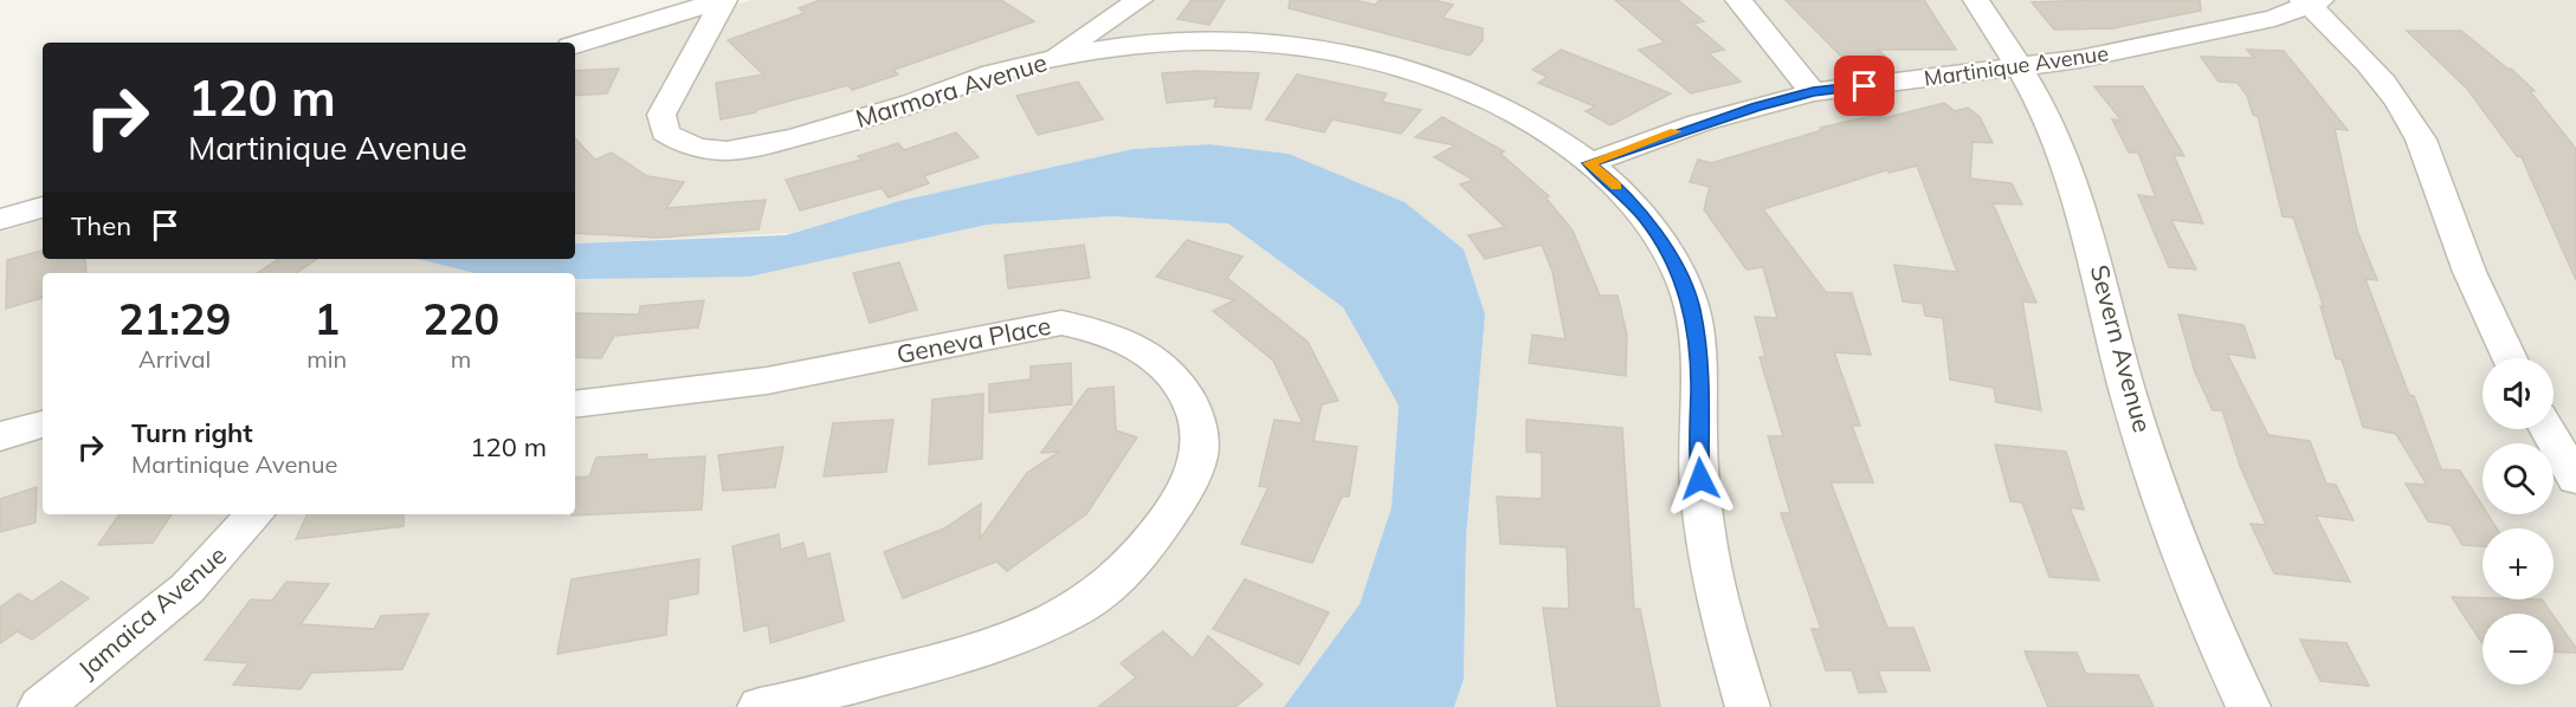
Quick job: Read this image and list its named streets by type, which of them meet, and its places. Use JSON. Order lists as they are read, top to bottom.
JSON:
{
  "streets": {
    "street": [
      "Martinique Avenue",
      "Marmora Avenue",
      "Geneva Place",
      "Severn Avenue",
      "Jamaica Avenue"
    ]
  },
  "crossings": [
    ["Martinique Avenue", "Marmora Avenue"],
    ["Martinique Avenue", "Severn Avenue"]
  ],
  "page": {
    "turn": ["120 m", "Martinique Avenue"],
    "then": "Then",
    "eta": [
      "21:29",
      "Arrival",
      "1",
      "min",
      "220",
      "m"
    ],
    "map_buttons": ["+", "−"],
    "list": [
      {
        "name": "Turn right",
        "note": "Martinique Avenue",
        "value": "120 m"
      }
    ]
  }
}
